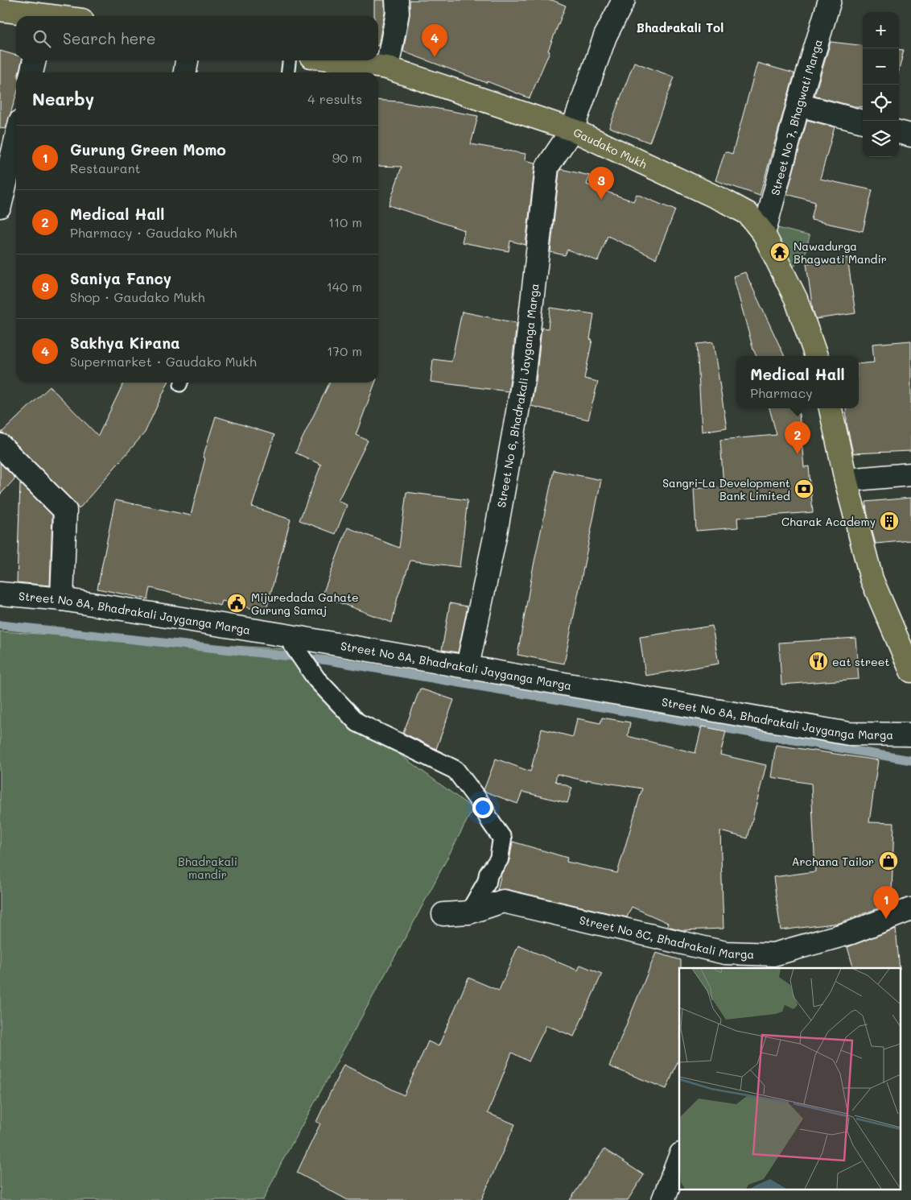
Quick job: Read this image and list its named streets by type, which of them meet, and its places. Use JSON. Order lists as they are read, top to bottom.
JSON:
{
  "streets": {
    "main road": ["Gaudako Mukh"],
    "street": [
      "Street No 7, Bhagwati Marga",
      "Street No 6, Bhadrakali Jayganga Marga",
      "Street No 8A, Bhadrakali Jayganga Marga",
      "Street No 8C, Bhadrakali Marga"
    ]
  },
  "crossings": [
    ["Street No 7, Bhagwati Marga", "Gaudako Mukh"],
    ["Gaudako Mukh", "Street No 6, Bhadrakali Jayganga Marga"],
    ["Street No 6, Bhadrakali Jayganga Marga", "Street No 8A, Bhadrakali Jayganga Marga"]
  ],
  "districts": ["Bhadrakali Tol"],
  "parks": ["Bhadrakali mandir"],
  "places": {
    "temple": ["Nawadurga Bhagwati Mandir"],
    "bank": ["Sangri-La Development Bank Limited"],
    "building": ["Charak Academy"],
    "public building": ["Mijuredada Gahate Gurung Samaj"],
    "restaurant": ["eat street"],
    "shop": ["Archana Tailor"]
  },
  "page": {
    "map_buttons": ["+", "−"],
    "search": "Search here",
    "pins": [
      "4",
      "3",
      "2",
      "1"
    ],
    "heading": ["Nearby", "4 results"],
    "list": [
      {
        "mark": "1",
        "name": "Gurung Green Momo",
        "note": "Restaurant",
        "value": "90 m"
      },
      {
        "mark": "2",
        "name": "Medical Hall",
        "note": "Pharmacy · Gaudako Mukh",
        "value": "110 m"
      },
      {
        "mark": "3",
        "name": "Saniya Fancy",
        "note": "Shop · Gaudako Mukh",
        "value": "140 m"
      },
      {
        "mark": "4",
        "name": "Sakhya Kirana",
        "note": "Supermarket · Gaudako Mukh",
        "value": "170 m"
      }
    ],
    "popup": ["Medical Hall", "Pharmacy"]
  }
}
